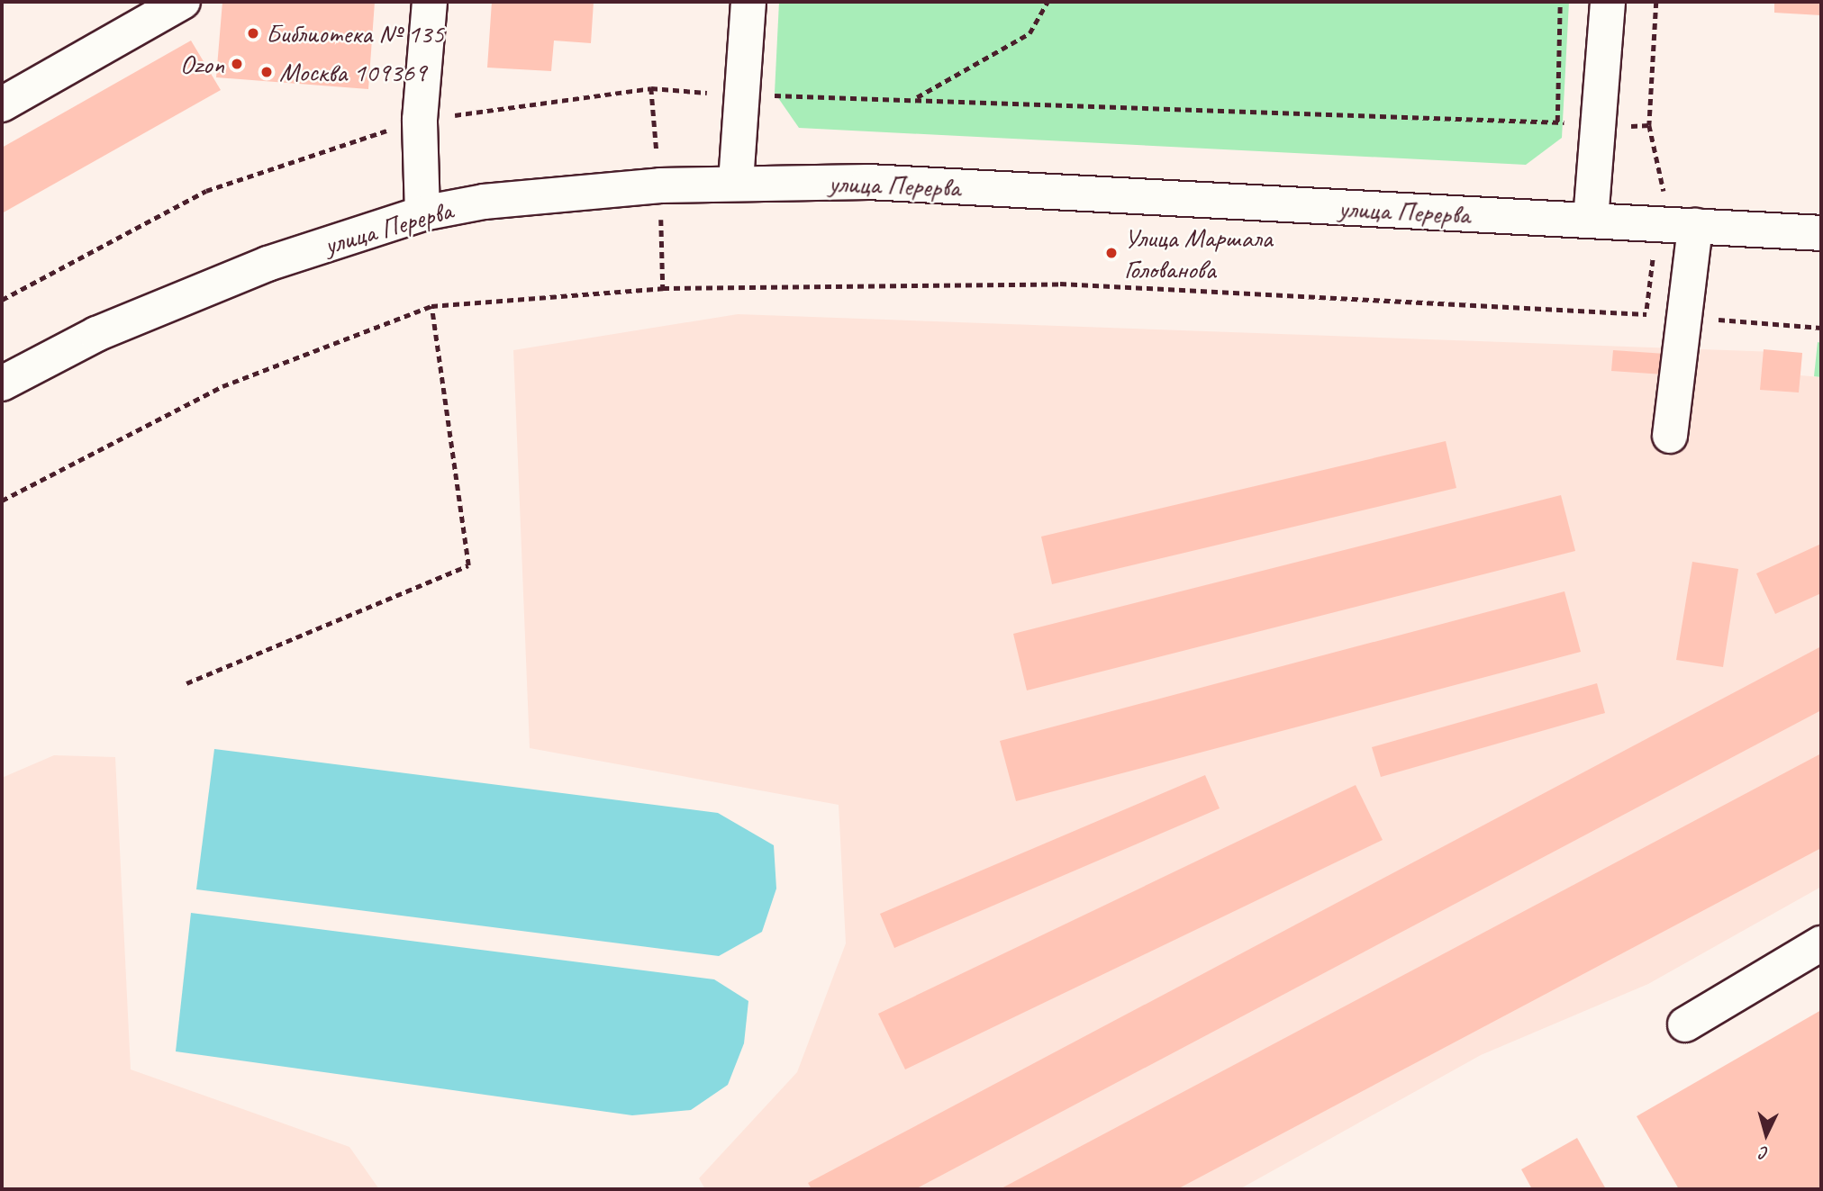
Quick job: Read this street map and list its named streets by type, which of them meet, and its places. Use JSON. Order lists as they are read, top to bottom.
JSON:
{
  "streets": {
    "main road": ["улица Перерва"]
  },
  "places": [
    "Библиотека № 135",
    "Ozon",
    "Москва 109369",
    "Улица Маршала Голованова"
  ],
  "north": "bottom"
}
